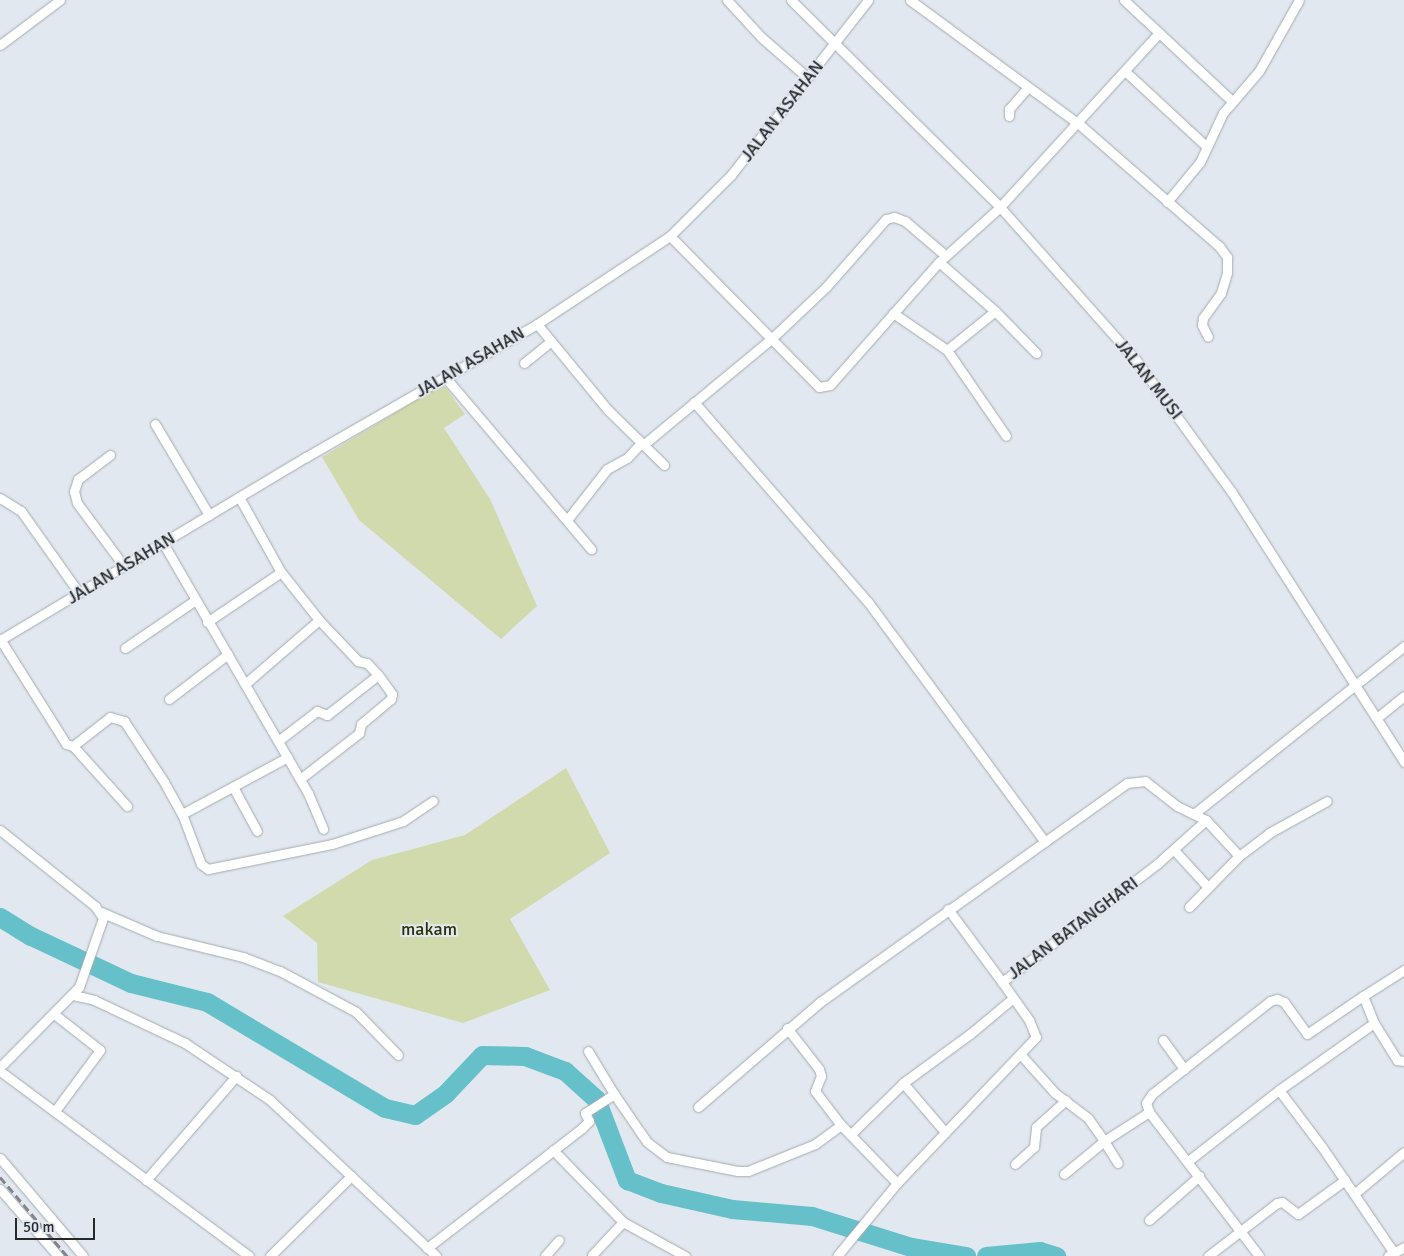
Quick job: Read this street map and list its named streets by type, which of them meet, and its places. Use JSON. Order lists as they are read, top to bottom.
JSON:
{
  "streets": {
    "street": ["JALAN ASAHAN", "JALAN MUSI", "JALAN BATANGHARI"]
  },
  "crossings": [
    ["JALAN ASAHAN", "JALAN MUSI"]
  ],
  "parks": ["makam"],
  "scale_bar": "50 m"
}
